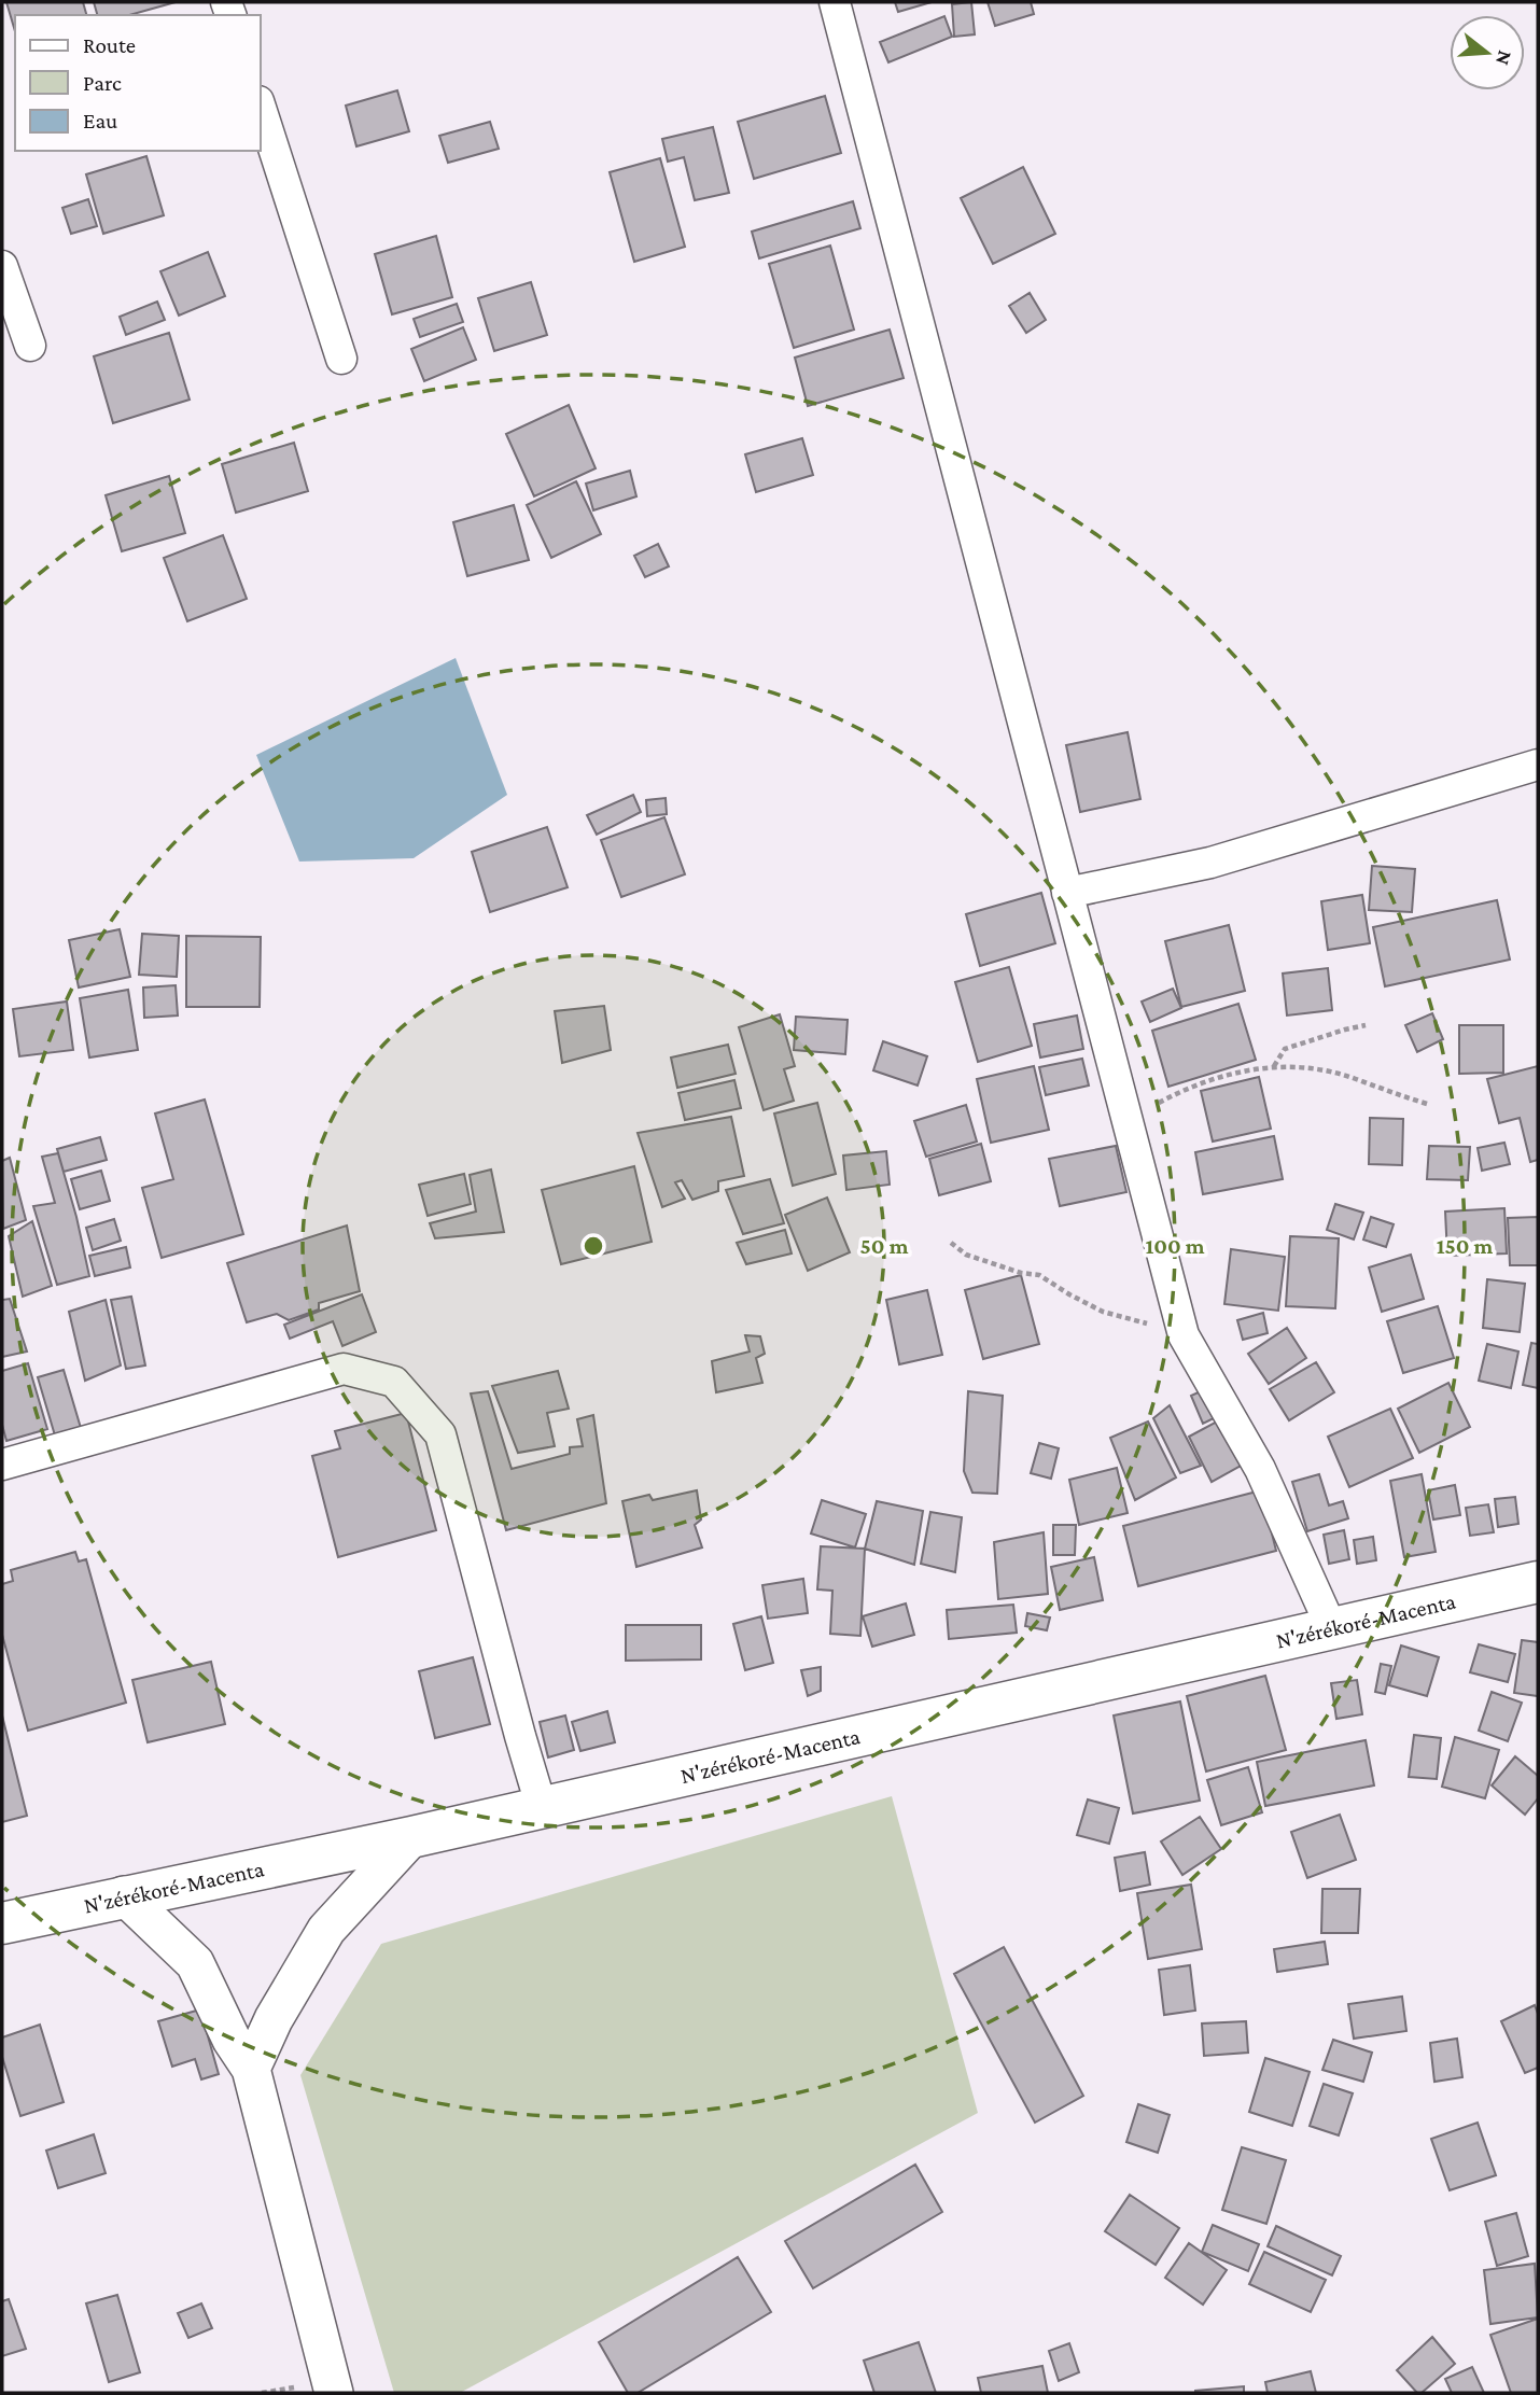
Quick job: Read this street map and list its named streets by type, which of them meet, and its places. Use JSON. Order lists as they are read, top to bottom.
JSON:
{
  "streets": {
    "highway": ["N'zérékoré-Macenta"]
  },
  "legend": ["Route", "Parc", "Eau"],
  "north": "right",
  "rings": ["50 m", "100 m", "150 m"]
}
